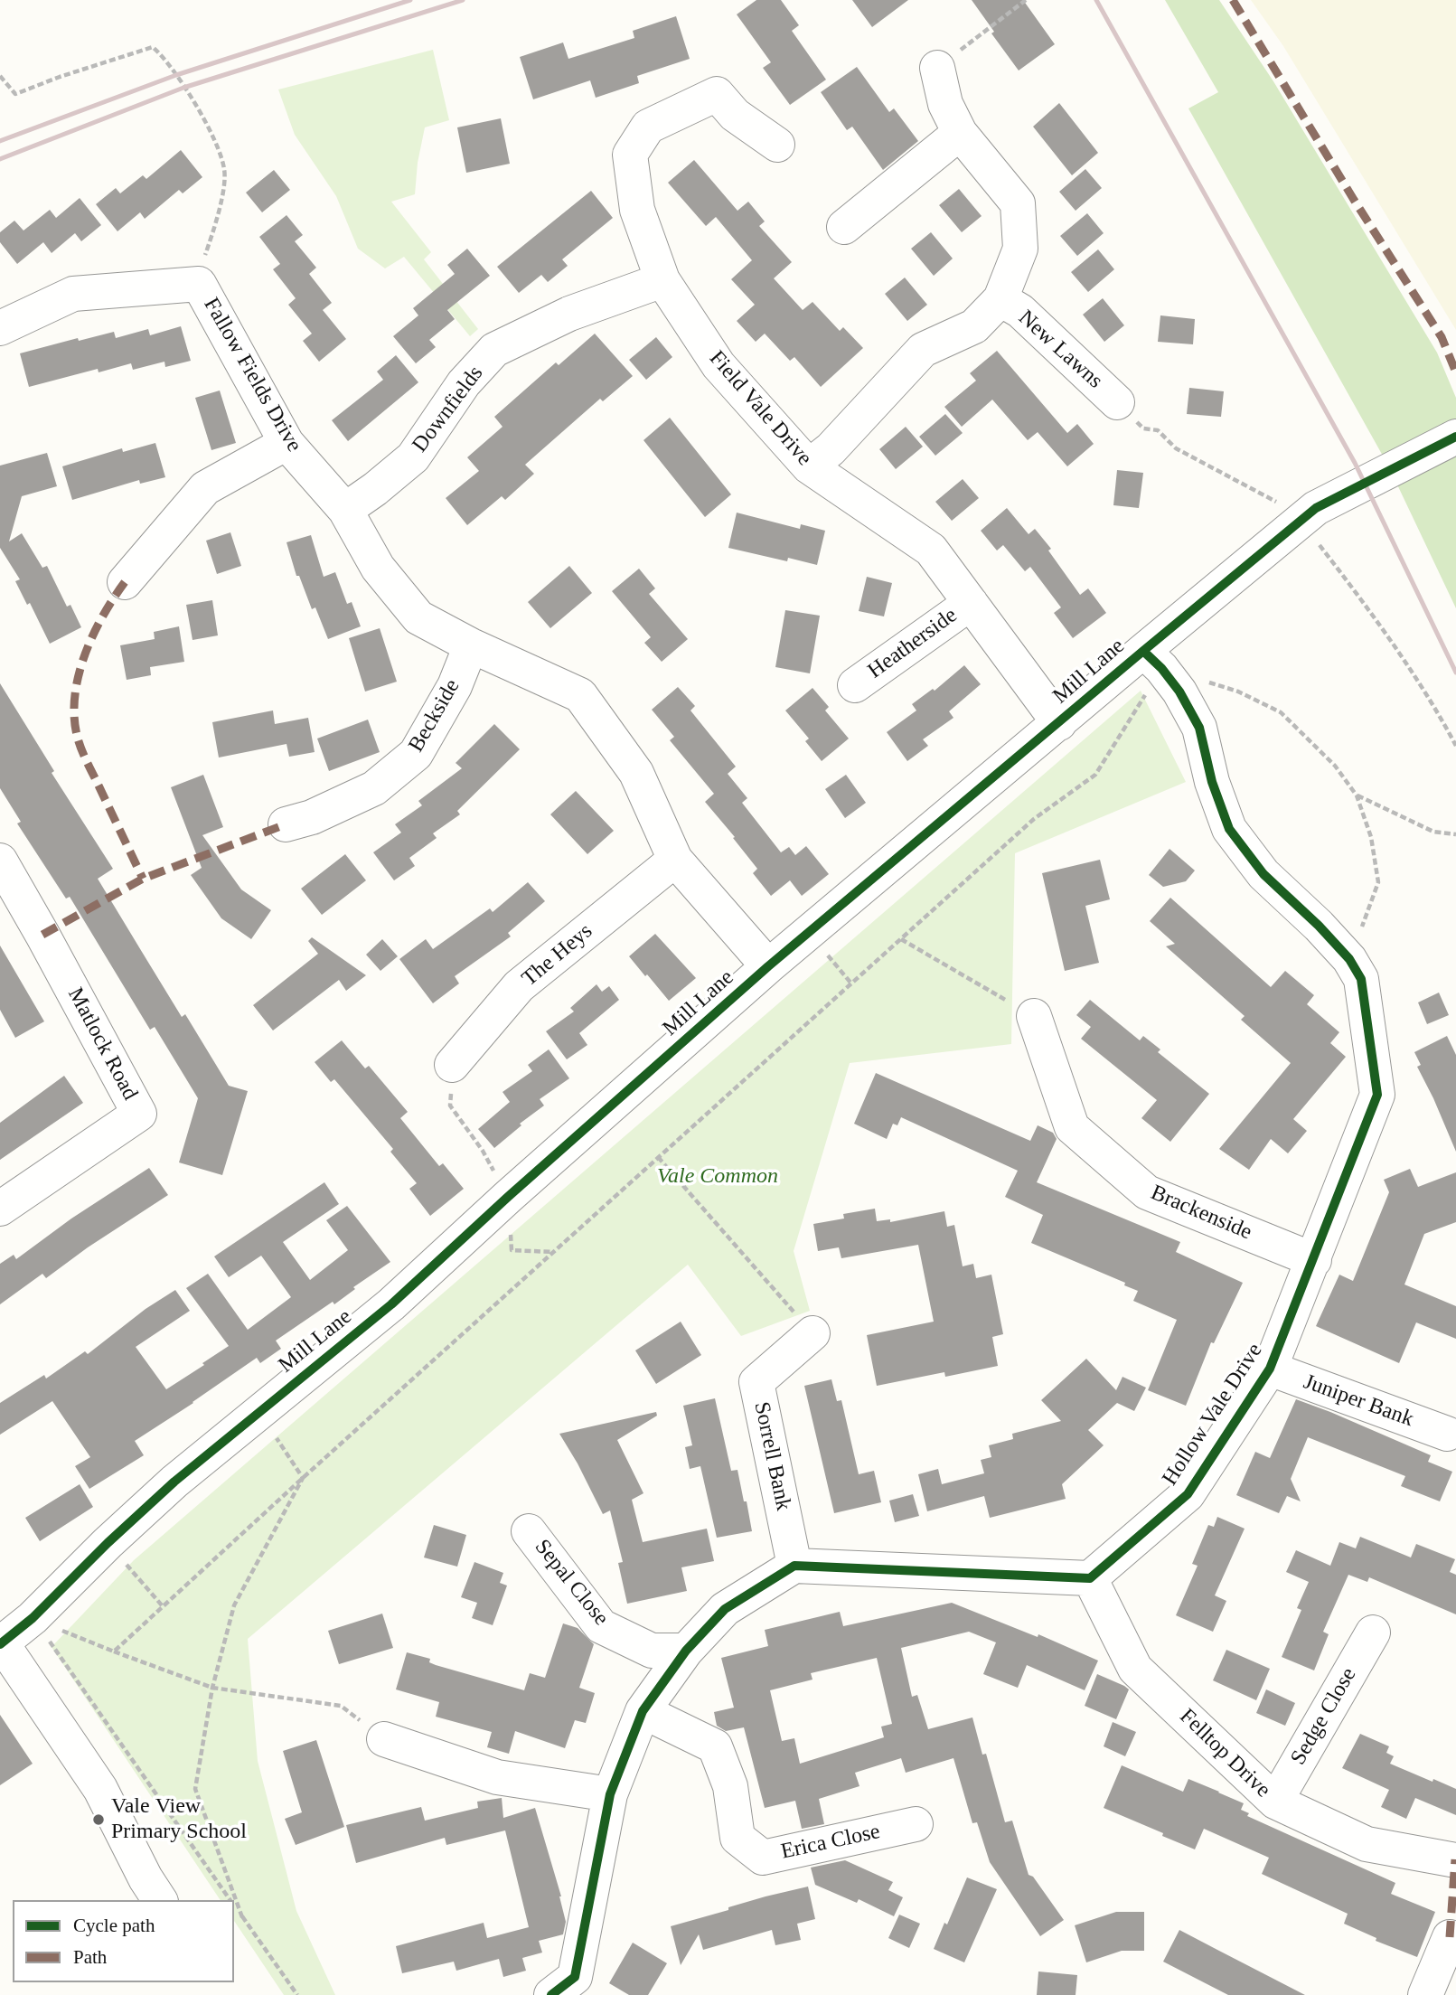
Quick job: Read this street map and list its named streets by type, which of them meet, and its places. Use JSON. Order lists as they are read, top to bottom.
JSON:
{
  "streets": {
    "street": [
      "New Lawns",
      "Fallow Fields Drive",
      "Field Vale Drive",
      "Downfields",
      "Heatherside",
      "Mill Lane",
      "Beckside",
      "The Heys",
      "Matlock Road",
      "Brackenside",
      "Juniper Bank",
      "Hollow Vale Drive",
      "Sorrell Bank",
      "Sepal Close",
      "Sedge Close",
      "Felltop Drive",
      "Erica Close"
    ]
  },
  "crossings": [
    ["Fallow Fields Drive", "Downfields"],
    ["Fallow Fields Drive", "Mill Lane"],
    ["Fallow Fields Drive", "Beckside"],
    ["Fallow Fields Drive", "The Heys"],
    ["Field Vale Drive", "Downfields"],
    ["Field Vale Drive", "Heatherside"],
    ["Field Vale Drive", "Mill Lane"],
    ["Mill Lane", "Hollow Vale Drive"],
    ["Brackenside", "Hollow Vale Drive"],
    ["Juniper Bank", "Hollow Vale Drive"],
    ["Hollow Vale Drive", "Felltop Drive"],
    ["Sedge Close", "Felltop Drive"]
  ],
  "parks": ["Vale Common"],
  "places": ["Vale View Primary School"],
  "legend": ["Cycle path", "Path"]
}
